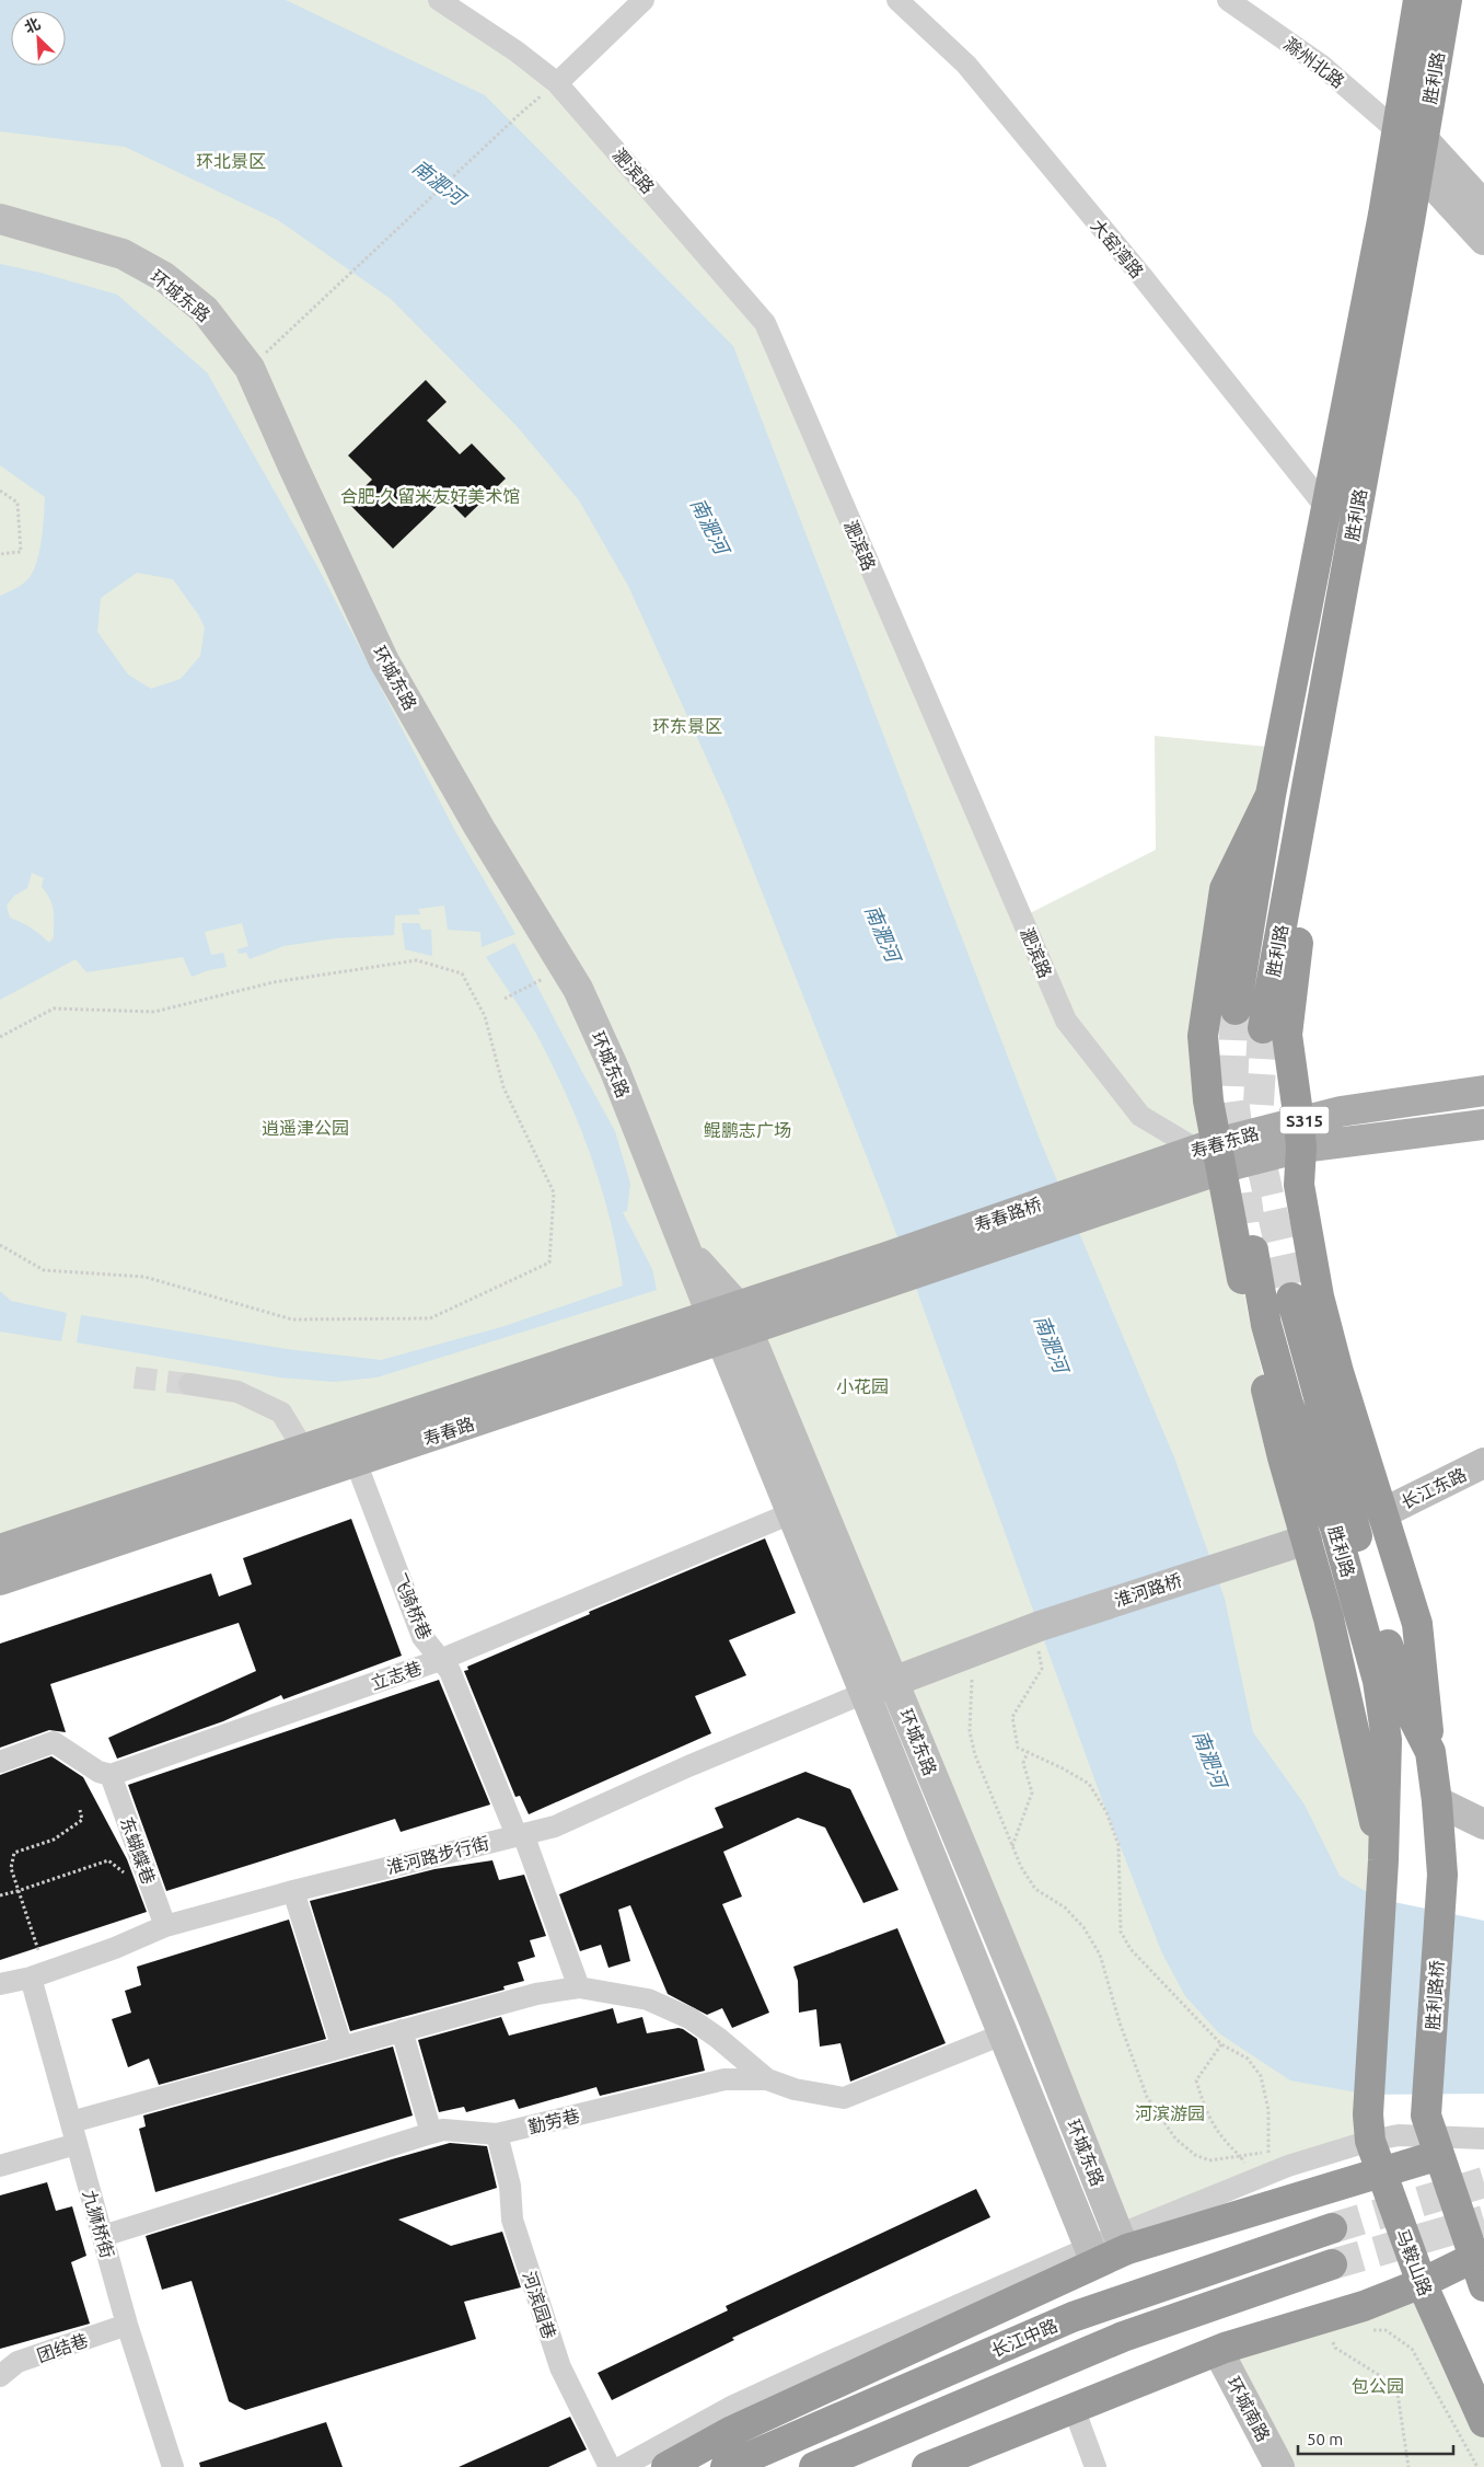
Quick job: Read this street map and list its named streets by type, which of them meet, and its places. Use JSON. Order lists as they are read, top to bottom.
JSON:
{
  "streets": {
    "highway": [
      "胜利路",
      "胜利路桥",
      "马鞍山路",
      "长江中路"
    ],
    "main road": [
      "S315",
      "寿春东路",
      "寿春路桥",
      "寿春路"
    ],
    "street": [
      "滁州北路",
      "淝滨路",
      "大窑湾路",
      "环城东路",
      "长江东路",
      "淮河路桥",
      "飞骑桥巷",
      "立志巷",
      "东蝴蝶巷",
      "淮河路步行街",
      "勤劳巷",
      "九狮桥街",
      "河滨园巷",
      "团结巷",
      "环城南路"
    ]
  },
  "crossings": [
    ["滁州北路", "胜利路"],
    ["胜利路", "大窑湾路"],
    ["胜利路", "胜利路桥"],
    ["胜利路", "马鞍山路"],
    ["淝滨路", "寿春东路"],
    ["环城东路", "寿春路"],
    ["环城东路", "淮河路桥"],
    ["环城东路", "立志巷"],
    ["环城东路", "淮河路步行街"],
    ["环城东路", "勤劳巷"],
    ["寿春东路", "寿春路桥"],
    ["寿春路桥", "寿春路"],
    ["寿春路", "飞骑桥巷"],
    ["淮河路桥", "淮河路步行街"],
    ["飞骑桥巷", "立志巷"],
    ["飞骑桥巷", "淮河路步行街"],
    ["立志巷", "东蝴蝶巷"],
    ["东蝴蝶巷", "淮河路步行街"],
    ["淮河路步行街", "九狮桥街"],
    ["勤劳巷", "九狮桥街"],
    ["勤劳巷", "河滨园巷"],
    ["九狮桥街", "团结巷"]
  ],
  "water": ["南淝河"],
  "parks": [
    "环北景区",
    "合肥-久留米友好美术馆",
    "环东景区",
    "逍遥津公园",
    "鲲鹏志广场",
    "小花园",
    "河滨游园",
    "包公园"
  ],
  "scale_bar": "50 m",
  "north": "top left"
}
